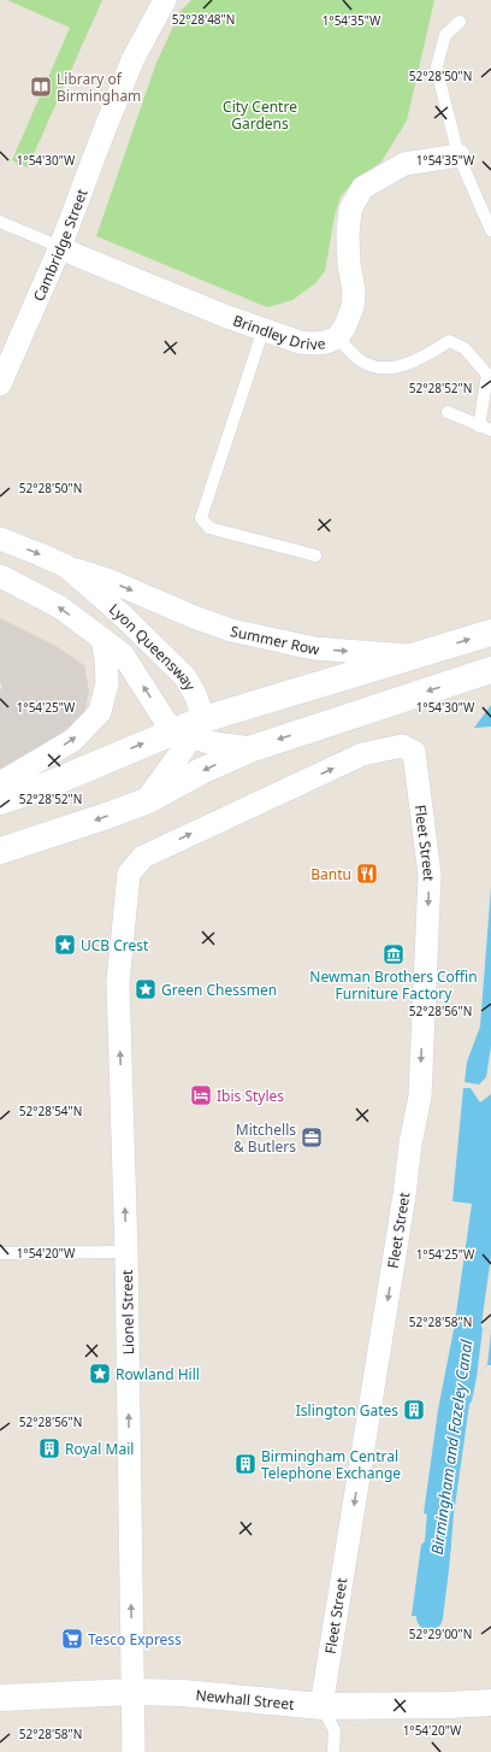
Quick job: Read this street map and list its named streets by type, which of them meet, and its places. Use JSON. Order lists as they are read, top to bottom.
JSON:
{
  "streets": {
    "main road": ["Summer Row", "Newhall Street"],
    "street": [
      "Cambridge Street",
      "Brindley Drive",
      "Lyon Queensway",
      "Fleet Street",
      "Lionel Street"
    ]
  },
  "crossings": [
    ["Cambridge Street", "Brindley Drive"],
    ["Summer Row", "Lyon Queensway"],
    ["Fleet Street", "Lionel Street"],
    ["Fleet Street", "Newhall Street"],
    ["Lionel Street", "Newhall Street"]
  ],
  "one_way": ["Summer Row", "Fleet Street", "Lionel Street"],
  "water": ["Birmingham and Fazeley Canal"],
  "parks": ["City Centre Gardens"],
  "places": {
    "library": ["Library of Birmingham"],
    "restaurant": ["Bantu"],
    "place": ["UCB Crest", "Green Chessmen", "Rowland Hill"],
    "museum": ["Newman Brothers Coffin Furniture Factory"],
    "hotel": ["Ibis Styles"],
    "office": ["Mitchells & Butlers"],
    "building": ["Islington Gates", "Royal Mail", "Birmingham Central Telephone Exchange"],
    "supermarket": ["Tesco Express"]
  },
  "coordinates": [
    "52°28'48\"N",
    "1°54'35\"W",
    "52°28'50\"N",
    "1°54'30\"W",
    "52°28'52\"N",
    "1°54'25\"W",
    "52°28'56\"N",
    "52°28'54\"N",
    "1°54'20\"W",
    "52°28'58\"N",
    "52°29'00\"N"
  ]
}
